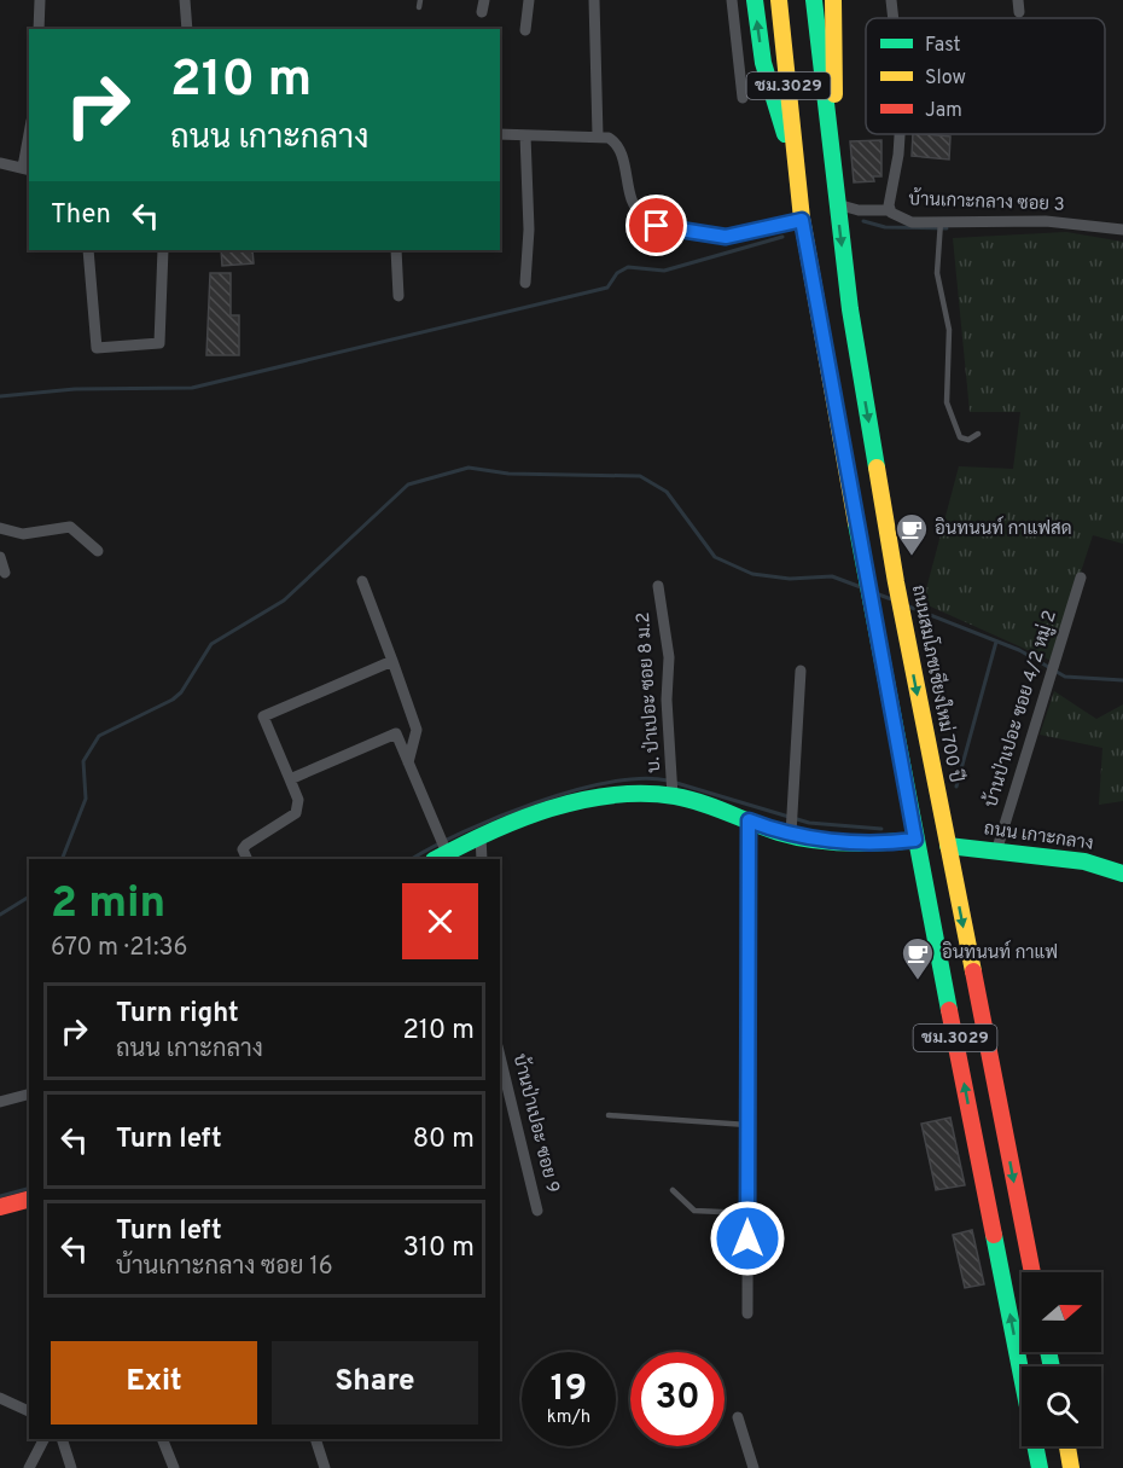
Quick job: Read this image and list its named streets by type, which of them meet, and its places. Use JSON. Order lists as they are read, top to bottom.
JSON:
{
  "streets": {
    "main road": ["ชม.3029", "ถนนสมโภชเชียงใหม่ 700 ปี", "ถนน เกาะกลาง"],
    "street": [
      "บ้านเกาะกลาง ซอย 3",
      "บ. ป่าเปอะ ซอย 8 ม.2",
      "บ้านป่าเปอะ ซอย 4/2 หมู่ 2",
      "บ้านป่าเปอะ ซอย 9"
    ]
  },
  "crossings": [
    ["ถนนสมโภชเชียงใหม่ 700 ปี", "ถนน เกาะกลาง"],
    ["บ้านป่าเปอะ ซอย 4/2 หมู่ 2", "ถนน เกาะกลาง"]
  ],
  "places": {
    "cafe": ["อินทนนท์ กาแฟสด", "อินทนนท์ กาแฟ"]
  },
  "legend": ["Fast", "Slow", "Jam"],
  "north": "right",
  "page": {
    "turn": ["210 m", "ถนน เกาะกลาง"],
    "then": "Then",
    "heading": ["2 min", "670 m · 21:36"],
    "list": [
      {
        "name": "Turn right",
        "note": "ถนน เกาะกลาง",
        "value": "210 m"
      },
      {
        "name": "Turn left",
        "value": "80 m"
      },
      {
        "name": "Turn left",
        "note": "บ้านเกาะกลาง ซอย 16",
        "value": "310 m"
      }
    ],
    "buttons": ["Exit", "Share"],
    "speed": "19 km/h",
    "limit": "30"
  }
}
